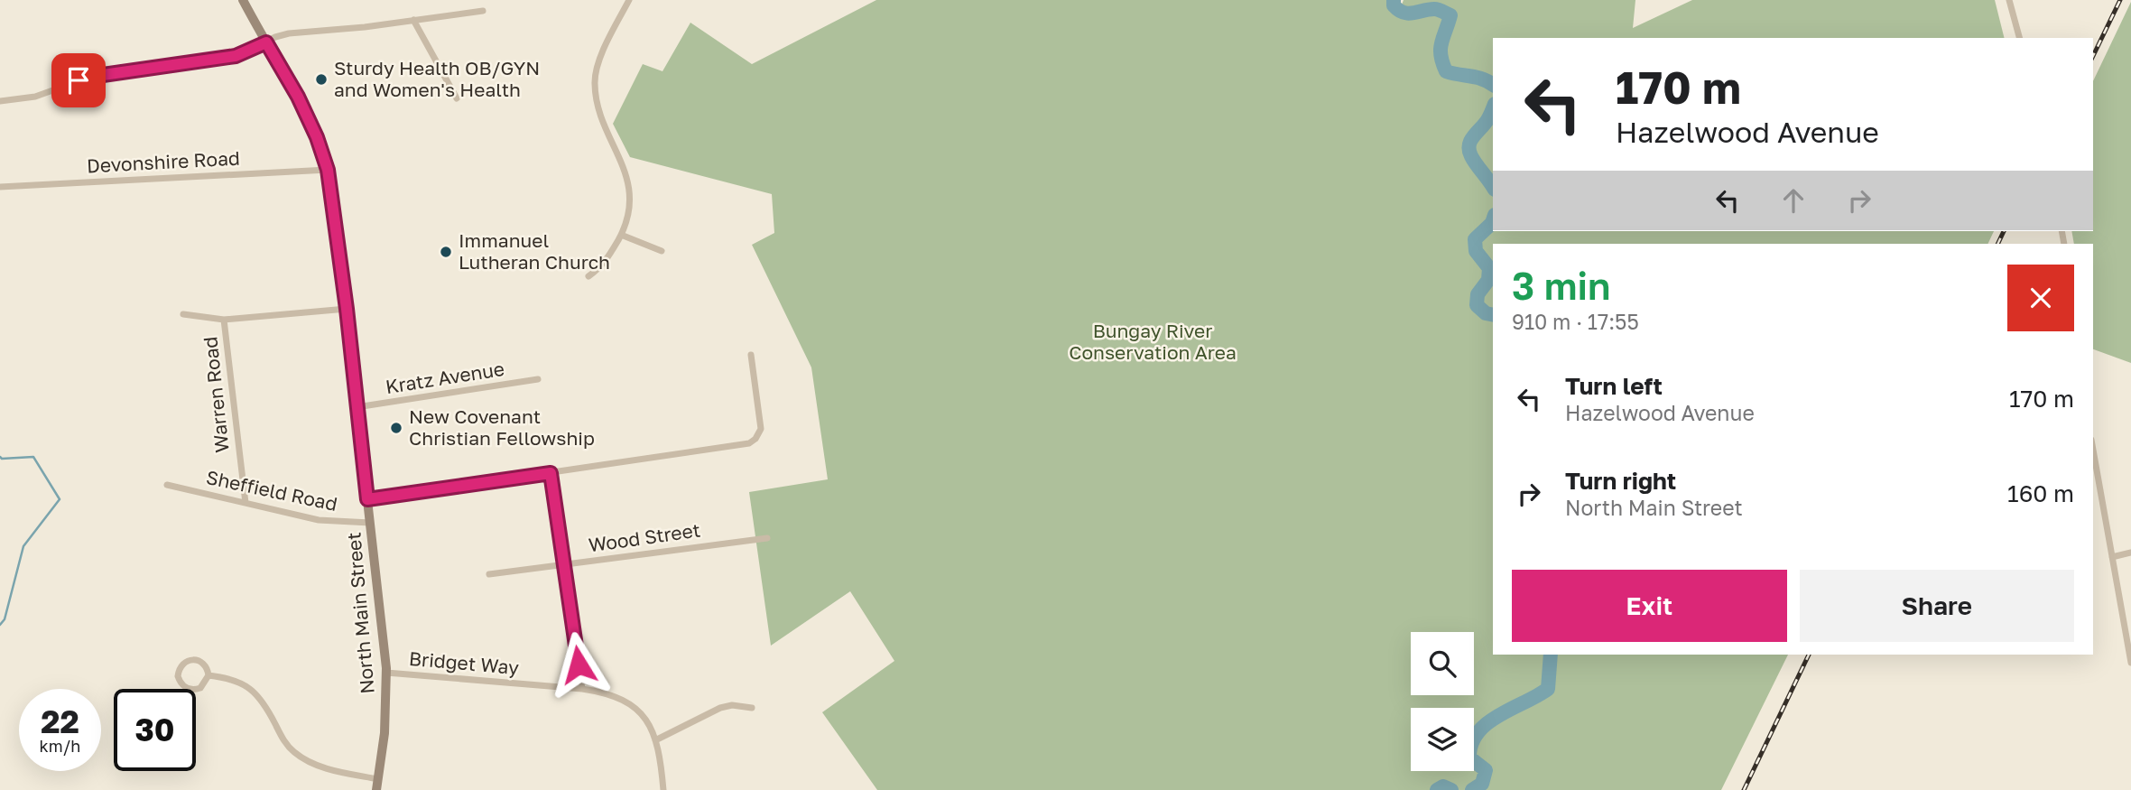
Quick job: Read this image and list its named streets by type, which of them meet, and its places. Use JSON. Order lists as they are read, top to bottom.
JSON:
{
  "streets": {
    "main road": ["North Main Street"],
    "street": [
      "Devonshire Road",
      "Kratz Avenue",
      "Warren Road",
      "Sheffield Road",
      "Wood Street",
      "Bridget Way"
    ]
  },
  "crossings": [
    ["Devonshire Road", "North Main Street"],
    ["Kratz Avenue", "North Main Street"],
    ["Warren Road", "Sheffield Road"],
    ["Sheffield Road", "North Main Street"],
    ["North Main Street", "Bridget Way"]
  ],
  "parks": ["Bungay River Conservation Area"],
  "places": ["Sturdy Health OB/GYN and Women's Health", "Immanuel Lutheran Church", "New Covenant Christian Fellowship"],
  "page": {
    "turn": ["170 m", "Hazelwood Avenue"],
    "heading": ["3 min", "910 m · 17:55"],
    "list": [
      {
        "name": "Turn left",
        "note": "Hazelwood Avenue",
        "value": "170 m"
      },
      {
        "name": "Turn right",
        "note": "North Main Street",
        "value": "160 m"
      }
    ],
    "buttons": ["Exit", "Share"],
    "speed": "22 km/h",
    "limit": "30"
  }
}
